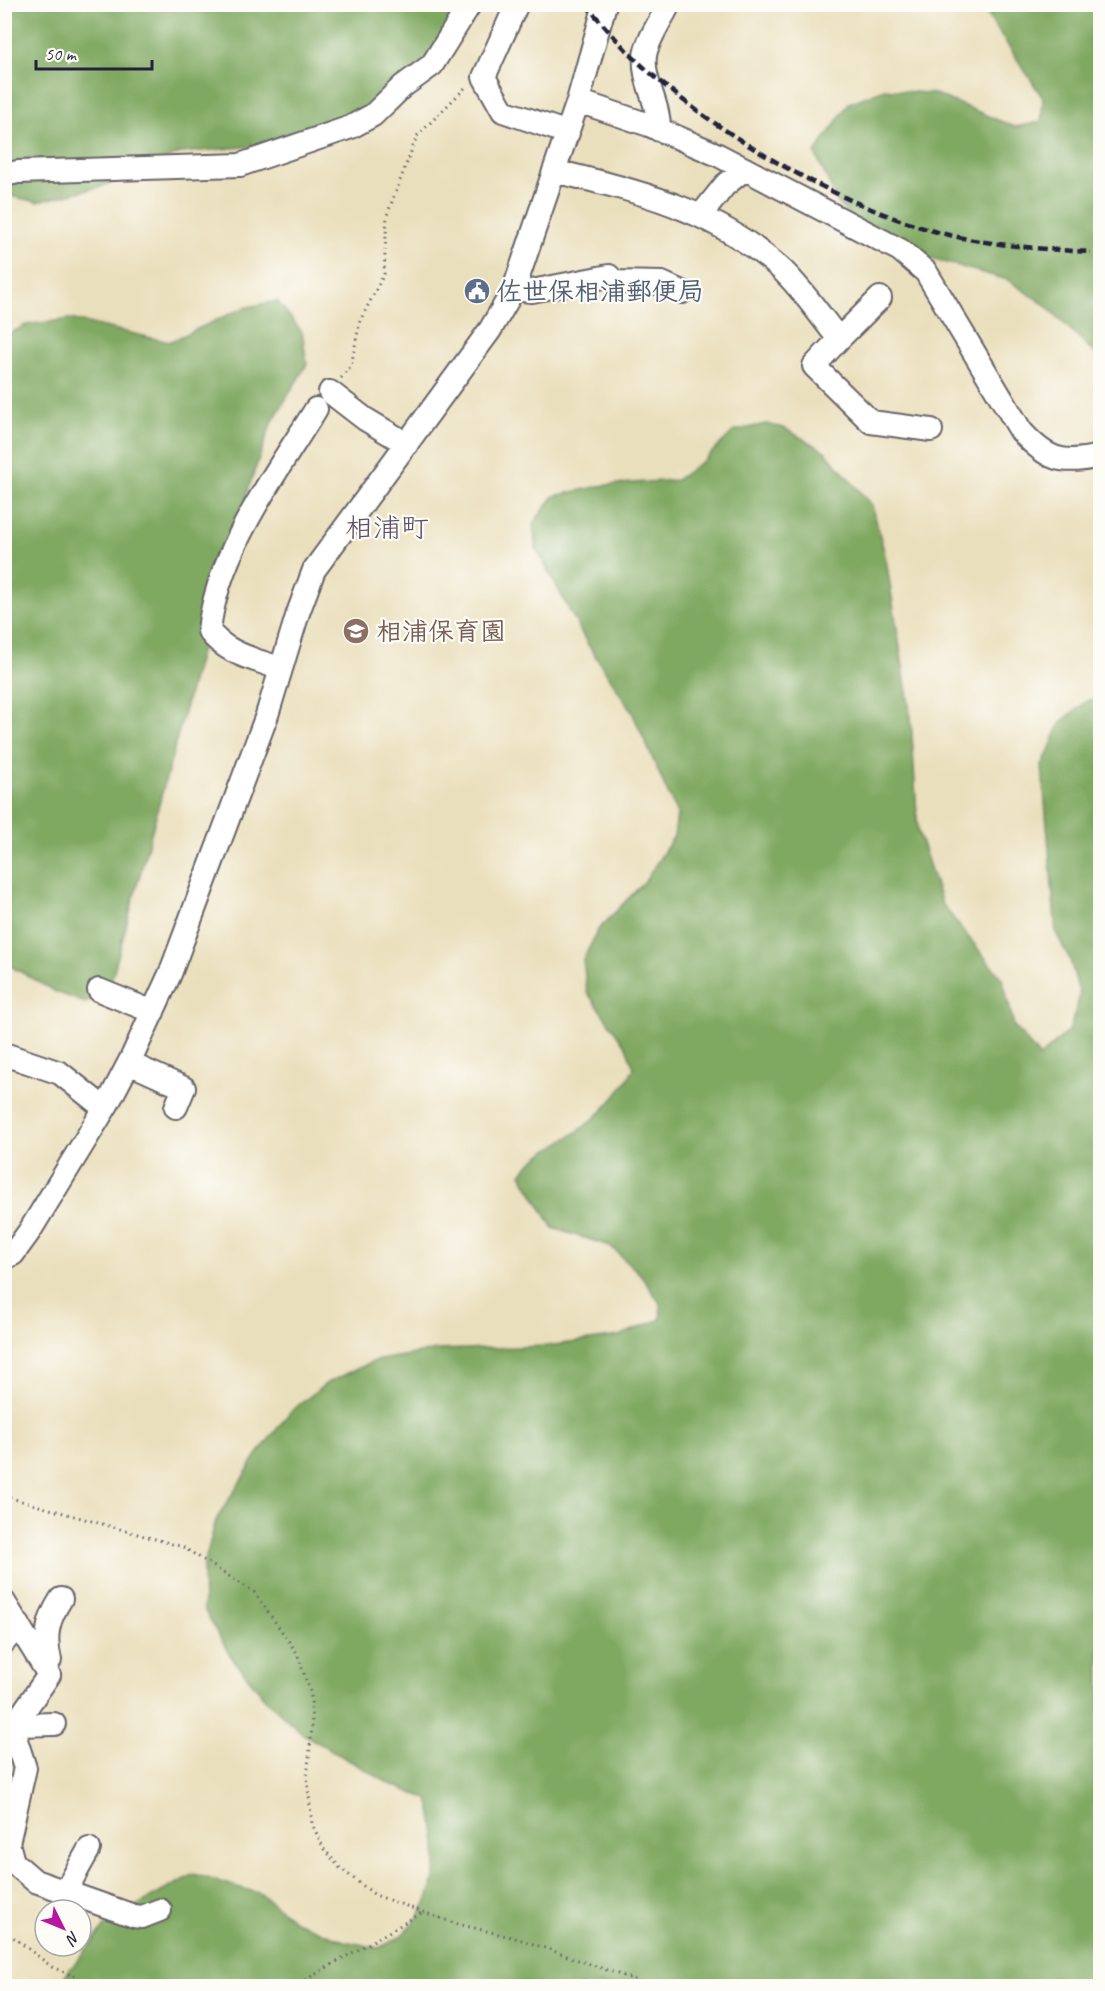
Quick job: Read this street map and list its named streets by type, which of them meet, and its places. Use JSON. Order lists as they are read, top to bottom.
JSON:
{
  "districts": ["相浦町"],
  "places": {
    "public building": ["佐世保相浦郵便局"],
    "school or university": ["相浦保育園"]
  },
  "scale_bar": "50 m",
  "north": "bottom right"
}
